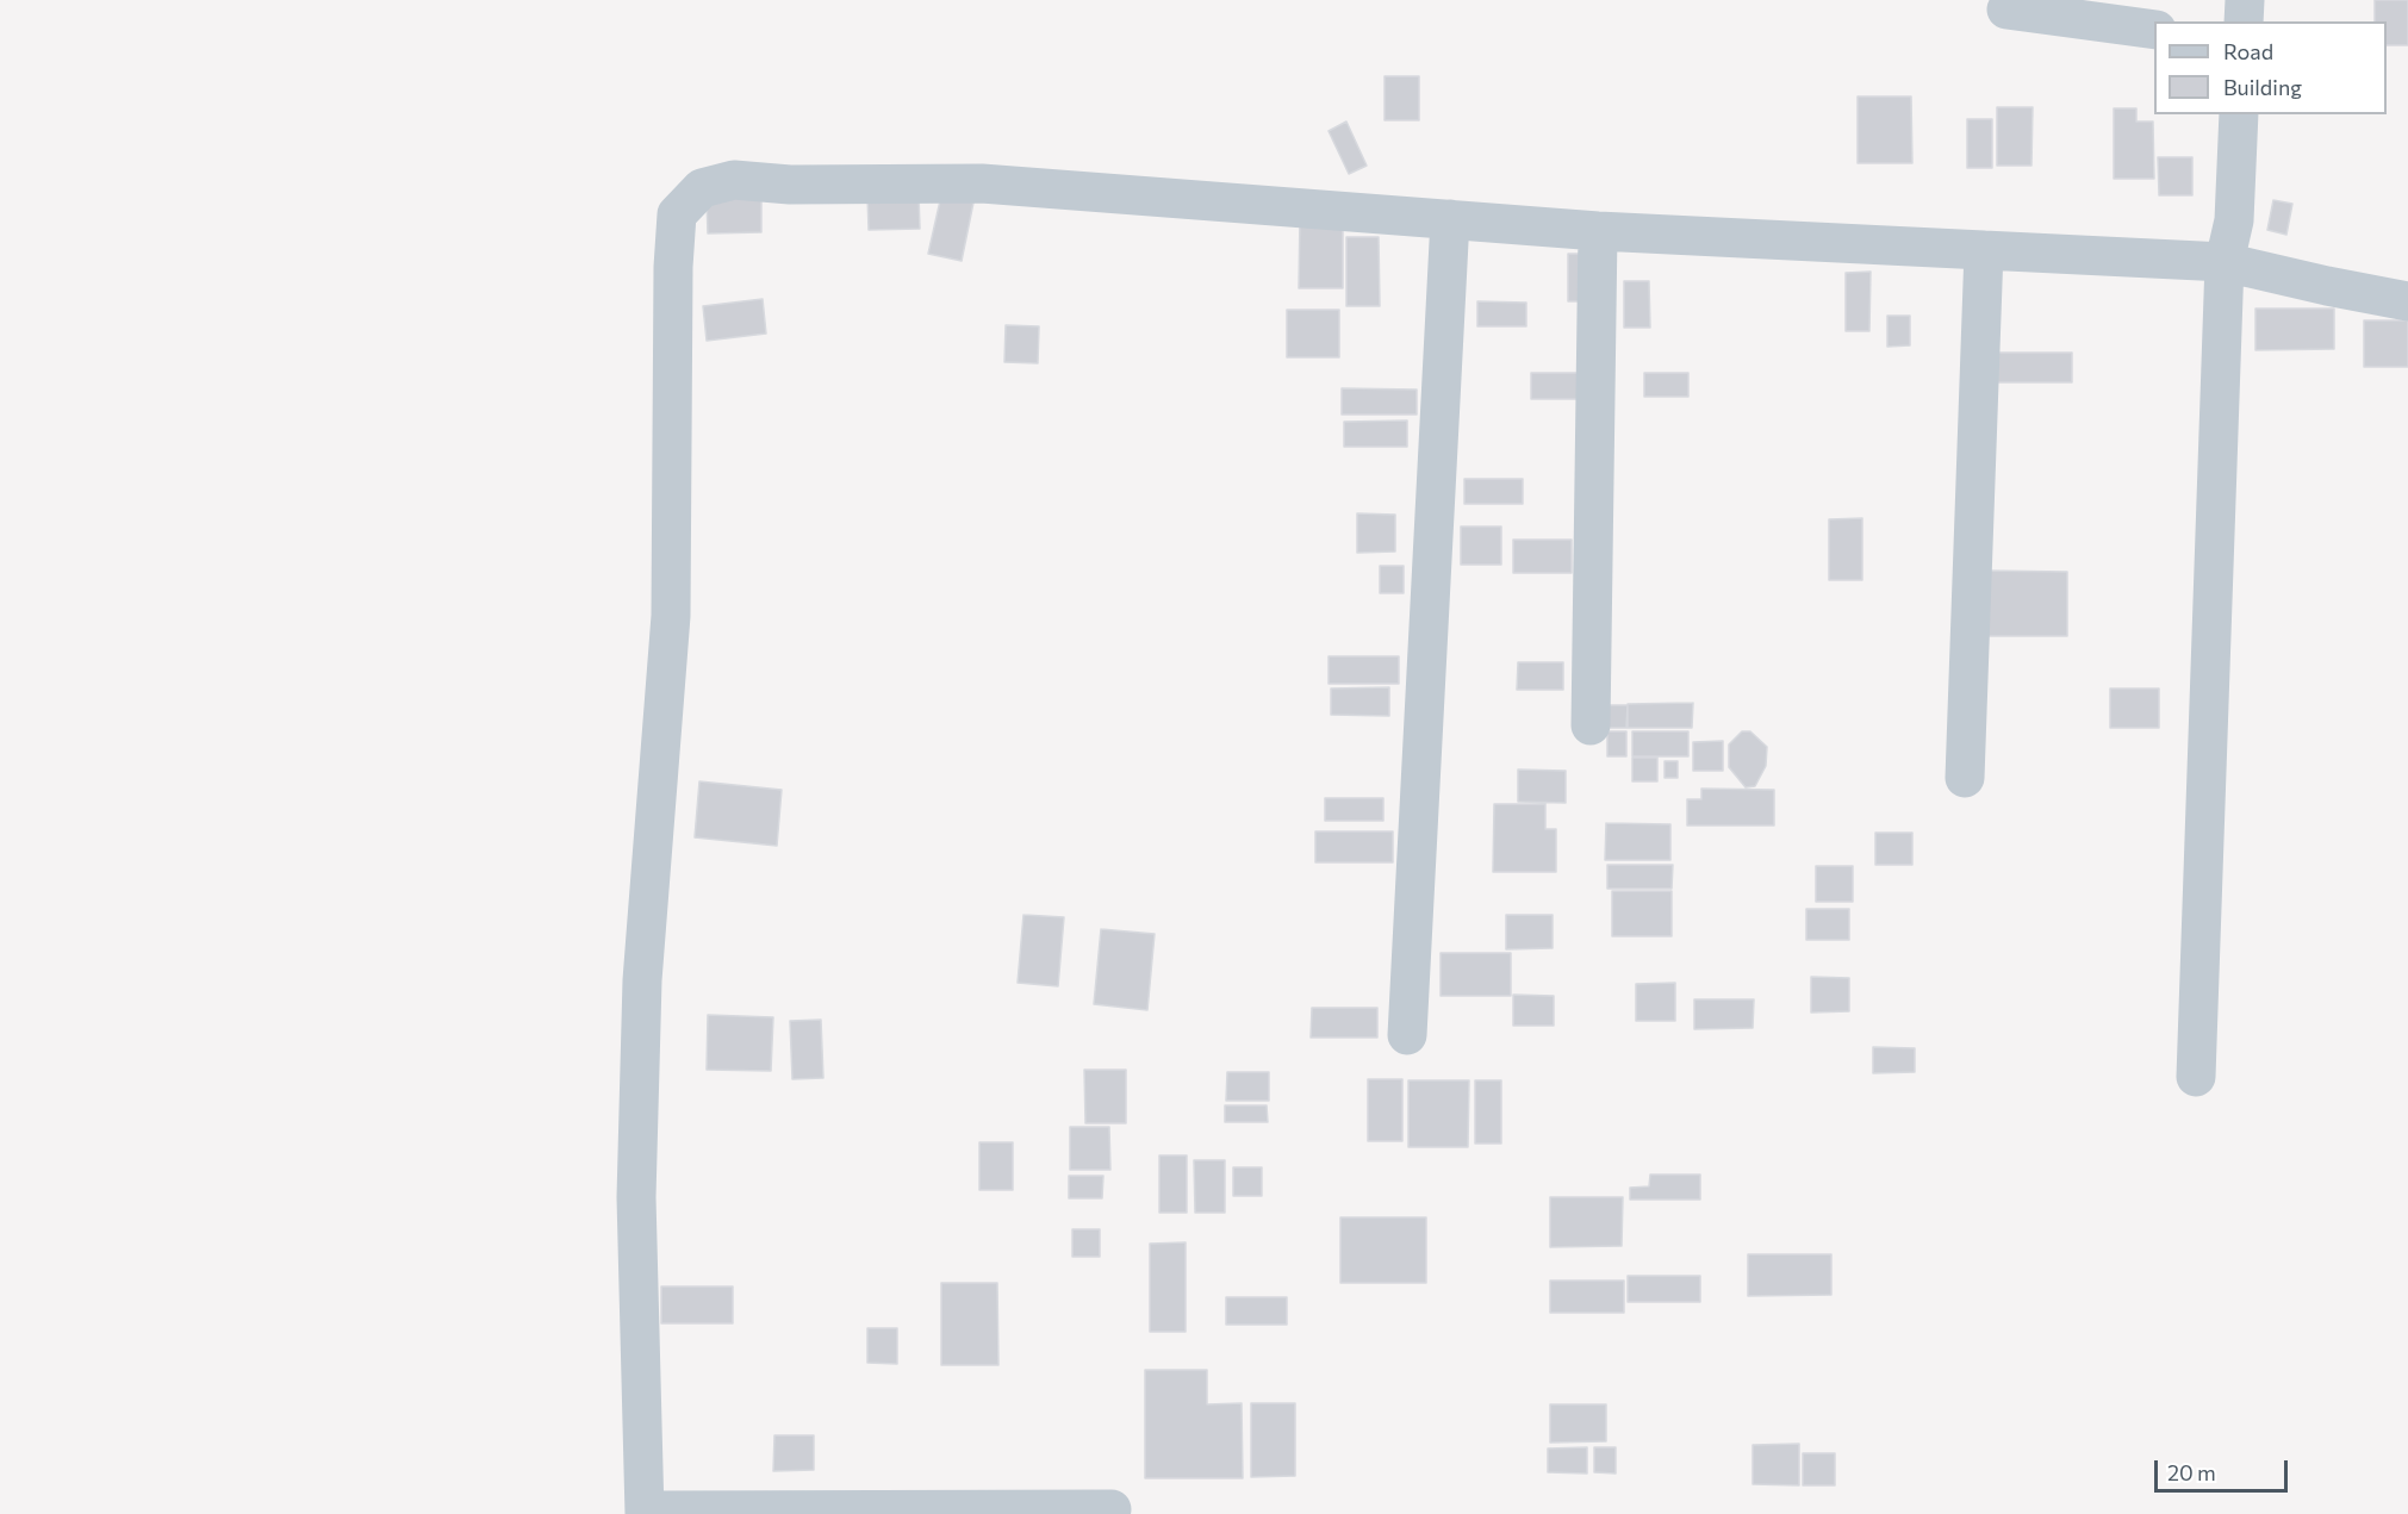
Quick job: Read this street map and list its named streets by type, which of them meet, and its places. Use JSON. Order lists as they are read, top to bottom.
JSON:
{
  "legend": ["Road", "Building"],
  "scale_bar": "20 m"
}
